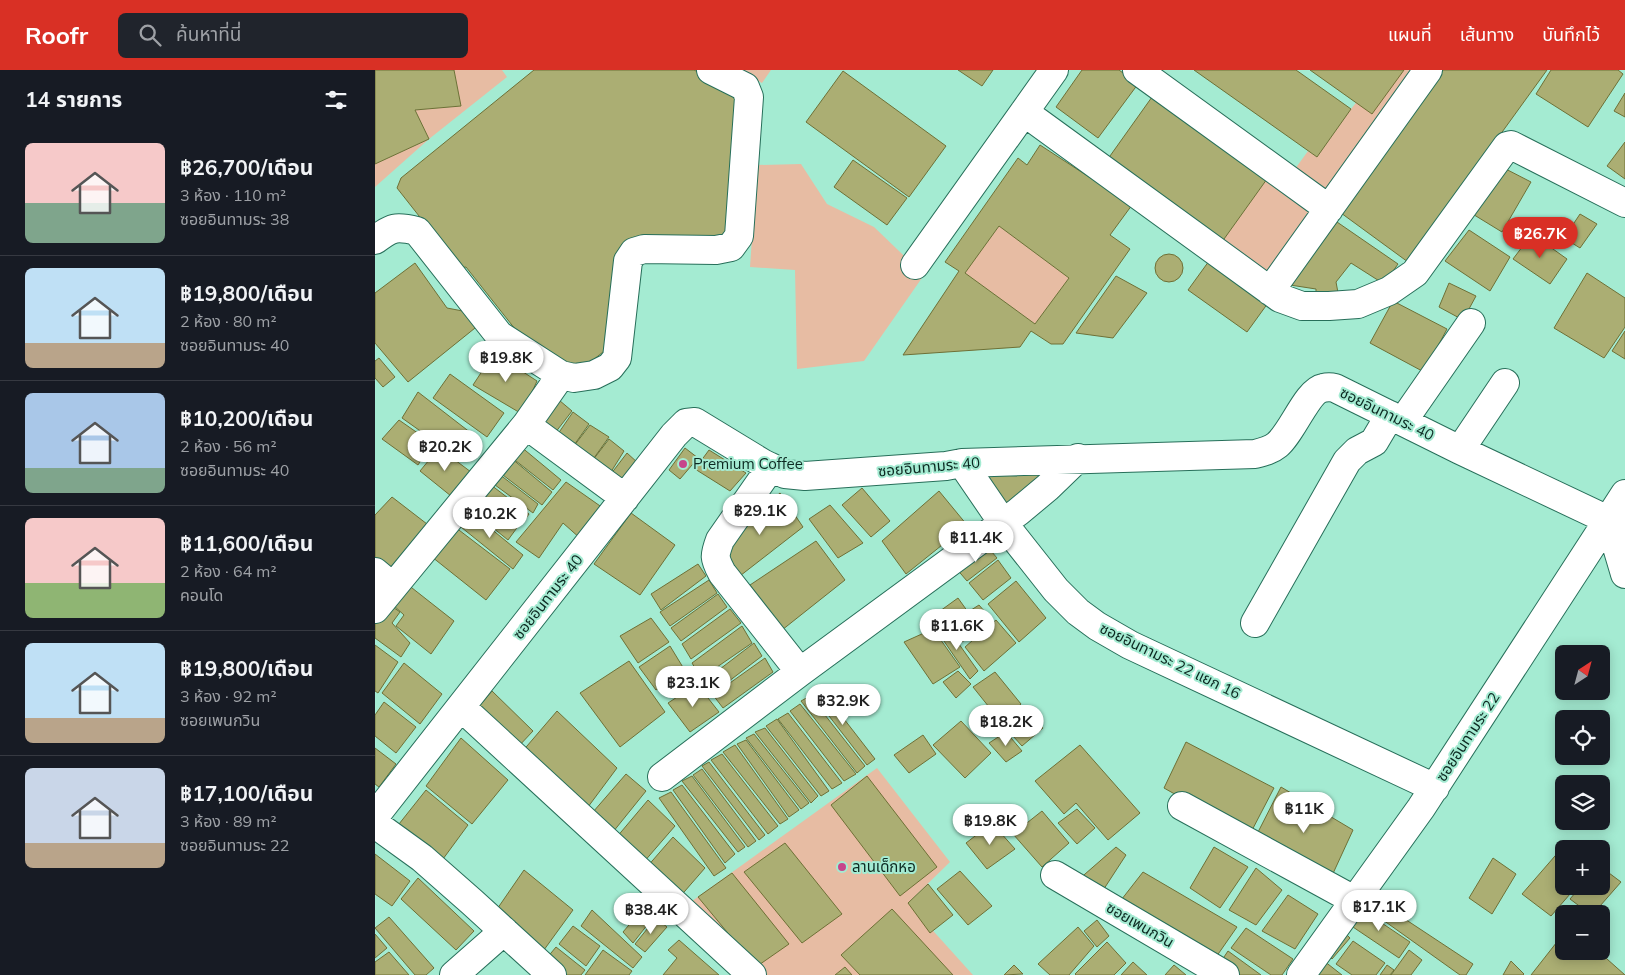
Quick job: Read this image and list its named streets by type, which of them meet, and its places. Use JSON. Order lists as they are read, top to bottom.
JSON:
{
  "streets": {
    "street": [
      "ซอยอินทามระ 40",
      "ซอยอินทามระ 22 แยก 16",
      "ซอยอินทามระ 22",
      "ซอยเพนกวิน"
    ]
  },
  "crossings": [
    ["ซอยอินทามระ 40", "ซอยอินทามระ 22 แยก 16"],
    ["ซอยอินทามระ 40", "ซอยอินทามระ 22"],
    ["ซอยอินทามระ 22 แยก 16", "ซอยอินทามระ 22"]
  ],
  "places": ["Premium Coffee", "ลานเด็กหอ"],
  "north": "top right",
  "page": {
    "header": "Roofr",
    "search": "ค้นหาที่นี่",
    "nav": ["แผนที่", "เส้นทาง", "บันทึกไว้"],
    "heading": "14 รายการ",
    "list": [
      {
        "name": "฿26,700/เดือน",
        "note": "3 ห้อง · 110 m² · ซอยอินทามระ 38"
      },
      {
        "name": "฿19,800/เดือน",
        "note": "2 ห้อง · 80 m² · ซอยอินทามระ 40"
      },
      {
        "name": "฿10,200/เดือน",
        "note": "2 ห้อง · 56 m² · ซอยอินทามระ 40"
      },
      {
        "name": "฿11,600/เดือน",
        "note": "2 ห้อง · 64 m² · คอนโด"
      },
      {
        "name": "฿19,800/เดือน",
        "note": "3 ห้อง · 92 m² · ซอยเพนกวิน"
      },
      {
        "name": "฿17,100/เดือน",
        "note": "3 ห้อง · 89 m² · ซอยอินทามระ 22"
      }
    ],
    "price": [
      "฿26.7K",
      "฿19.8K",
      "฿20.2K",
      "฿29.1K",
      "฿10.2K",
      "฿11.4K",
      "฿11.6K",
      "฿23.1K",
      "฿32.9K",
      "฿18.2K",
      "฿11K",
      "฿19.8K",
      "฿17.1K",
      "฿38.4K"
    ],
    "map_buttons": ["+", "−"]
  }
}
